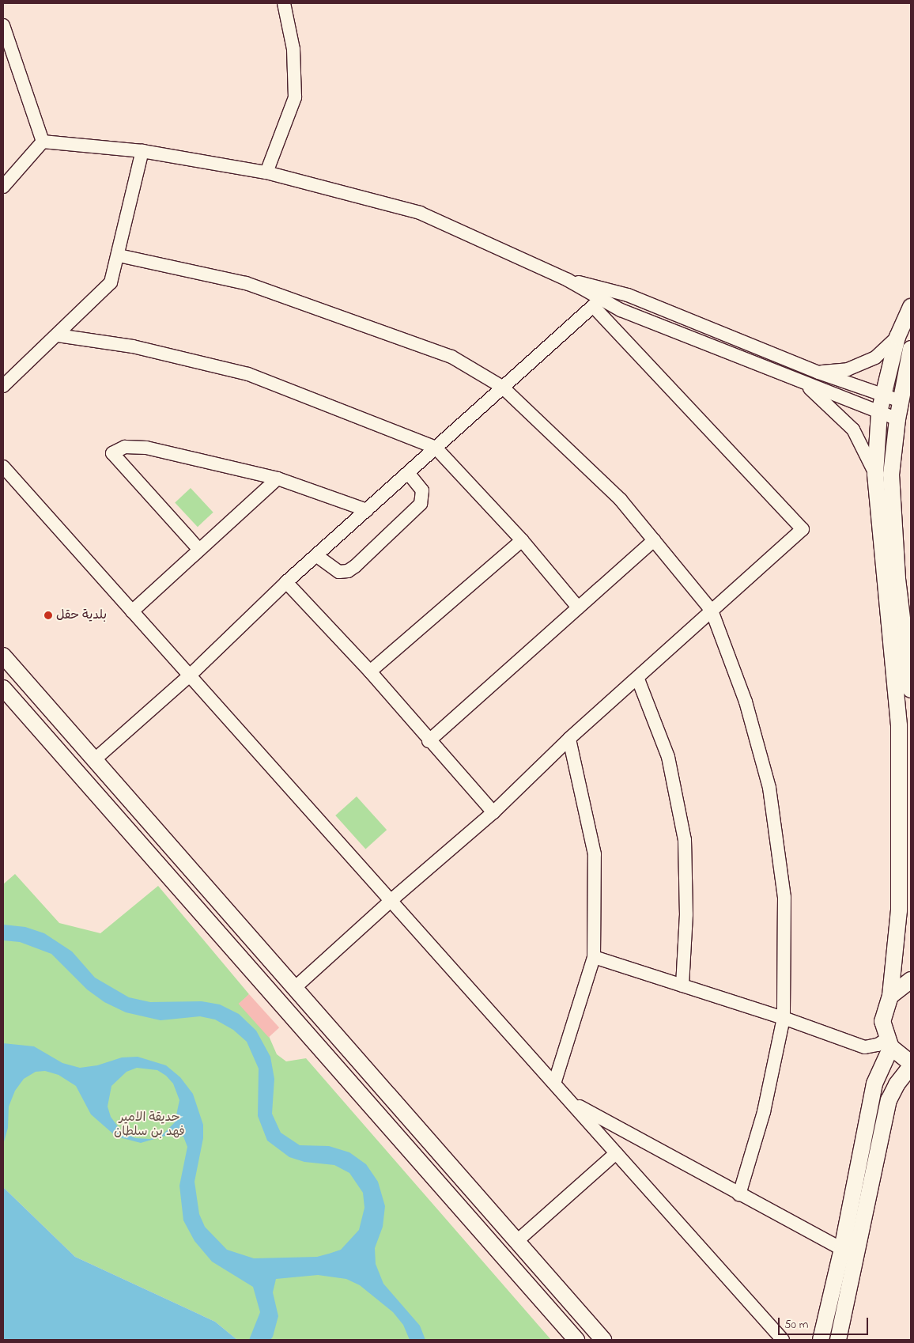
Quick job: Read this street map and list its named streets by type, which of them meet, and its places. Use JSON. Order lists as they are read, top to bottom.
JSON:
{
  "parks": ["حديقة الامير فهد بن سلطان"],
  "places": ["بلدية حقل"],
  "scale_bar": "50 m"
}
